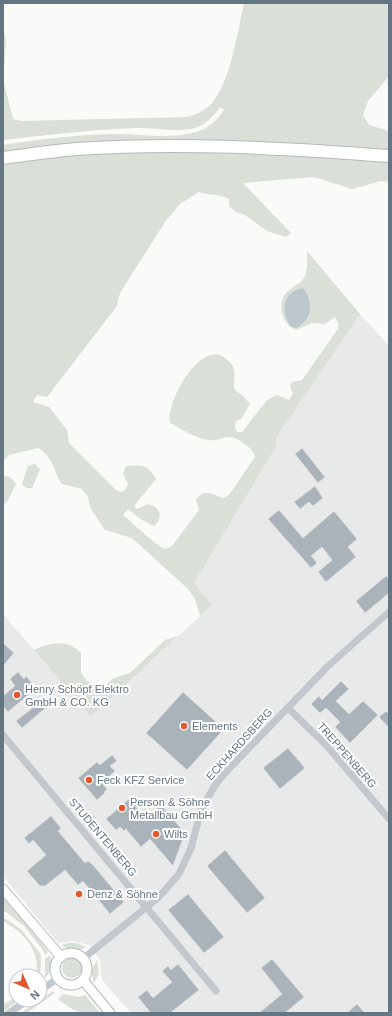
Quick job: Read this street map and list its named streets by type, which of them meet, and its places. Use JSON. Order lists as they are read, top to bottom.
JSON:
{
  "streets": {
    "street": ["ECKHARDSBERG", "TREPPENBERG", "STUDENTENBERG"]
  },
  "crossings": [
    ["ECKHARDSBERG", "TREPPENBERG"],
    ["ECKHARDSBERG", "STUDENTENBERG"]
  ],
  "places": [
    "Henry Schöpf Elektro GmbH & CO. KG",
    "Elements",
    "Feck KFZ Service",
    "Person & Söhne Metallbau GmbH",
    "Wilts",
    "Denz & Söhne"
  ],
  "north": "bottom right"
}
